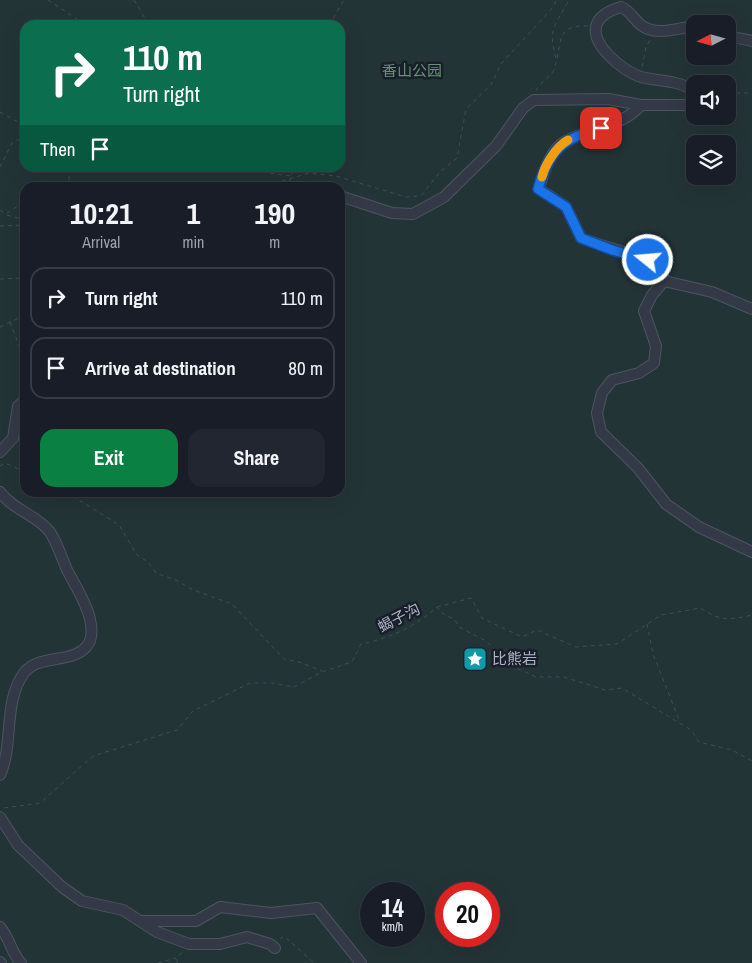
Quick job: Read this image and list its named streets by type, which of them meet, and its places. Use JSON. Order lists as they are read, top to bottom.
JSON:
{
  "streets": {
    "path": ["蝎子沟"]
  },
  "parks": ["香山公园"],
  "places": {
    "place": ["比熊岩"]
  },
  "north": "left",
  "page": {
    "turn": ["110 m", "Turn right"],
    "then": "Then",
    "eta": [
      "10:21",
      "Arrival",
      "1",
      "min",
      "190",
      "m"
    ],
    "list": [
      {
        "name": "Turn right",
        "value": "110 m"
      },
      {
        "name": "Arrive at destination",
        "value": "80 m"
      }
    ],
    "buttons": ["Exit", "Share"],
    "speed": "14 km/h",
    "limit": "20"
  }
}
